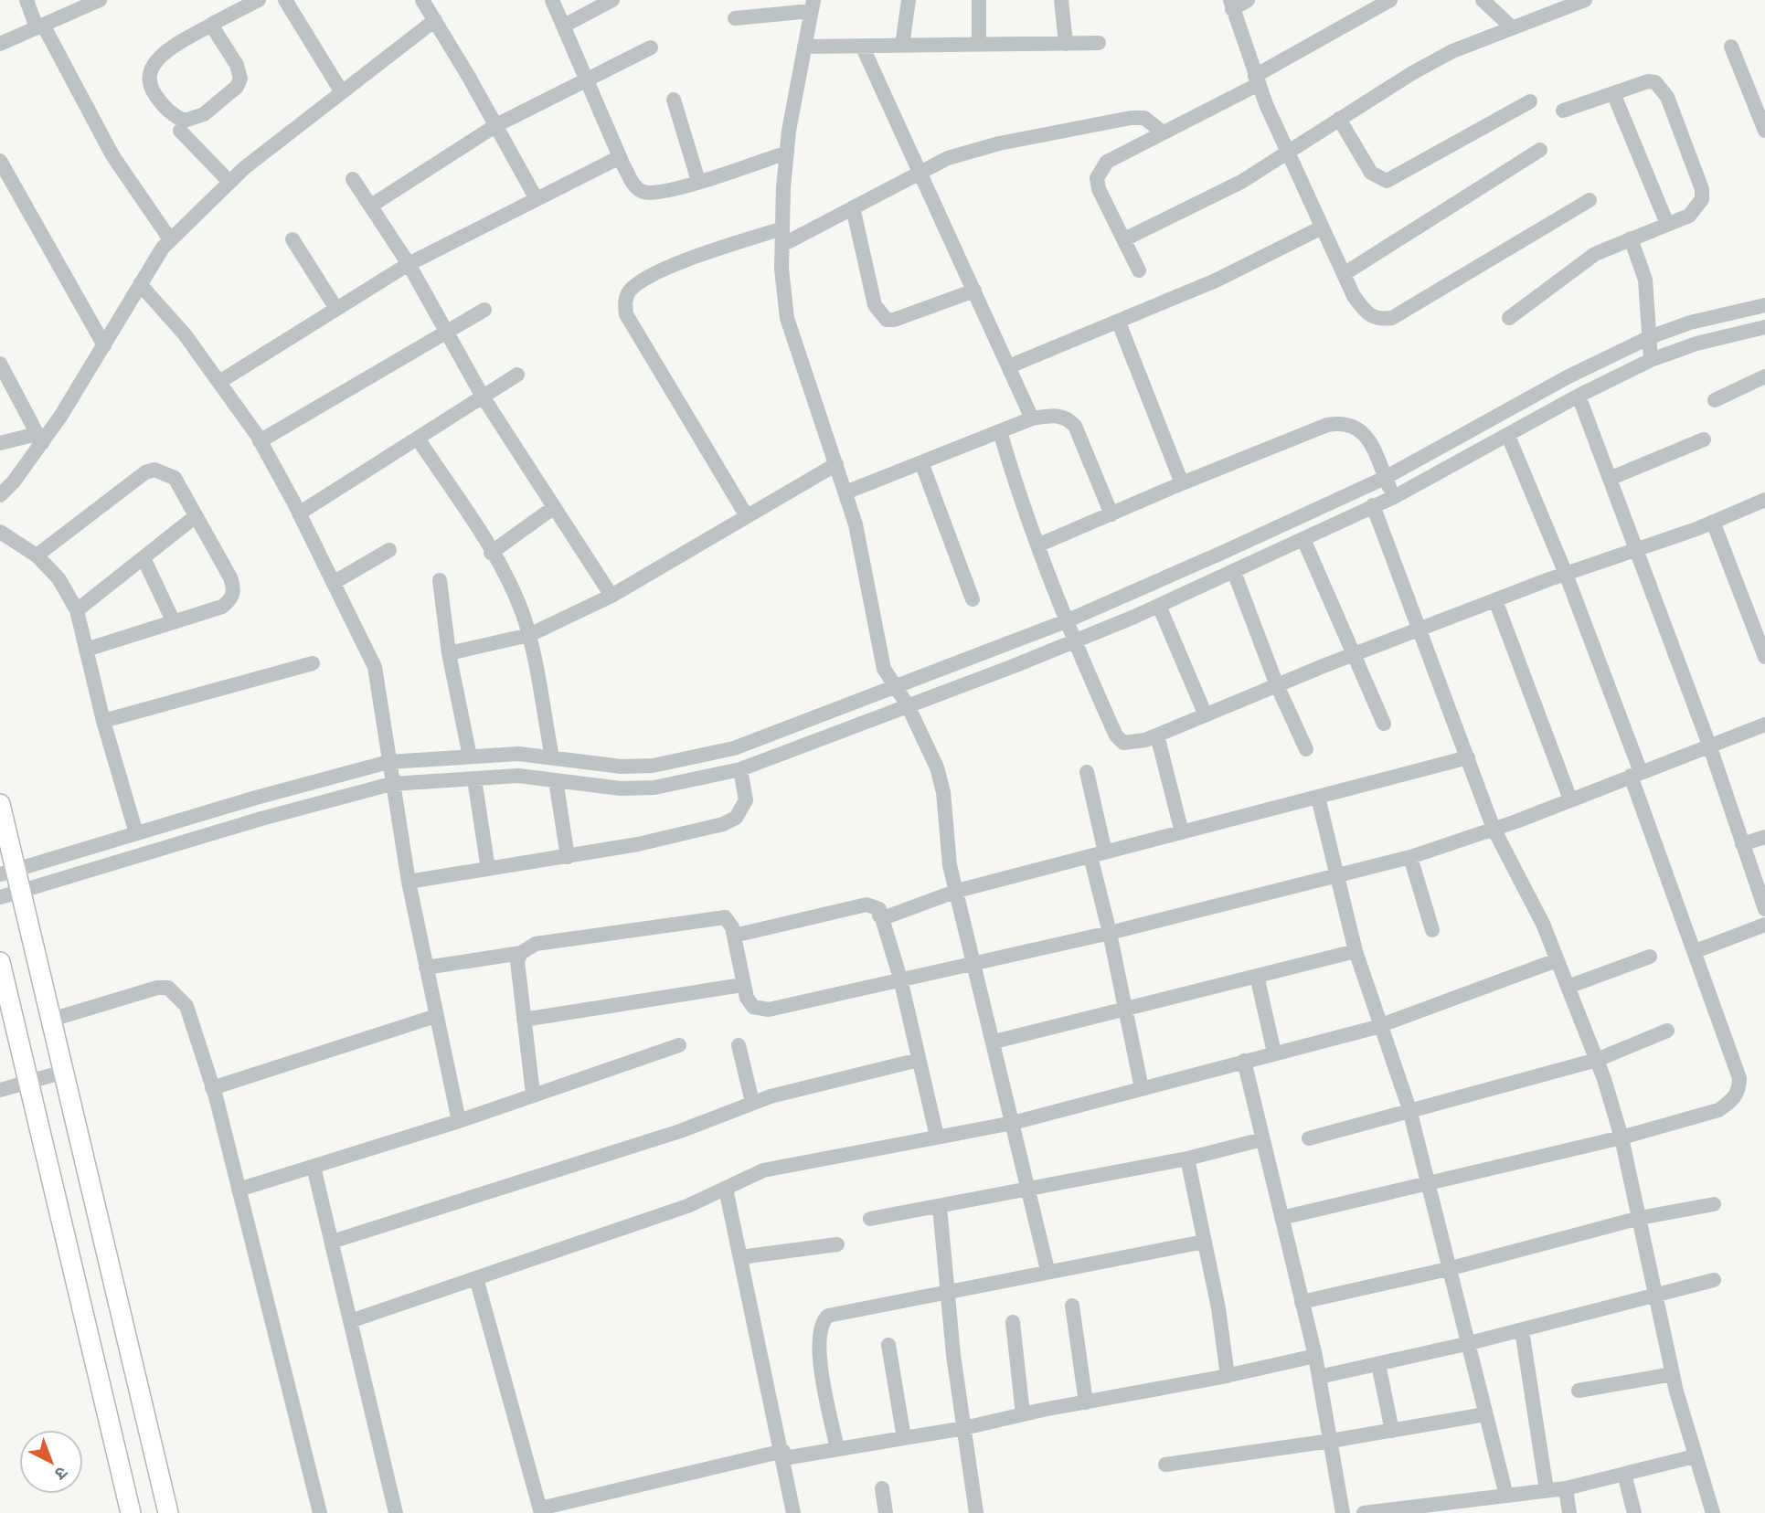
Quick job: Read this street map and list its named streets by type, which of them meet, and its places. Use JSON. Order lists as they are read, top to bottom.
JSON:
{
  "north": "bottom right"
}
